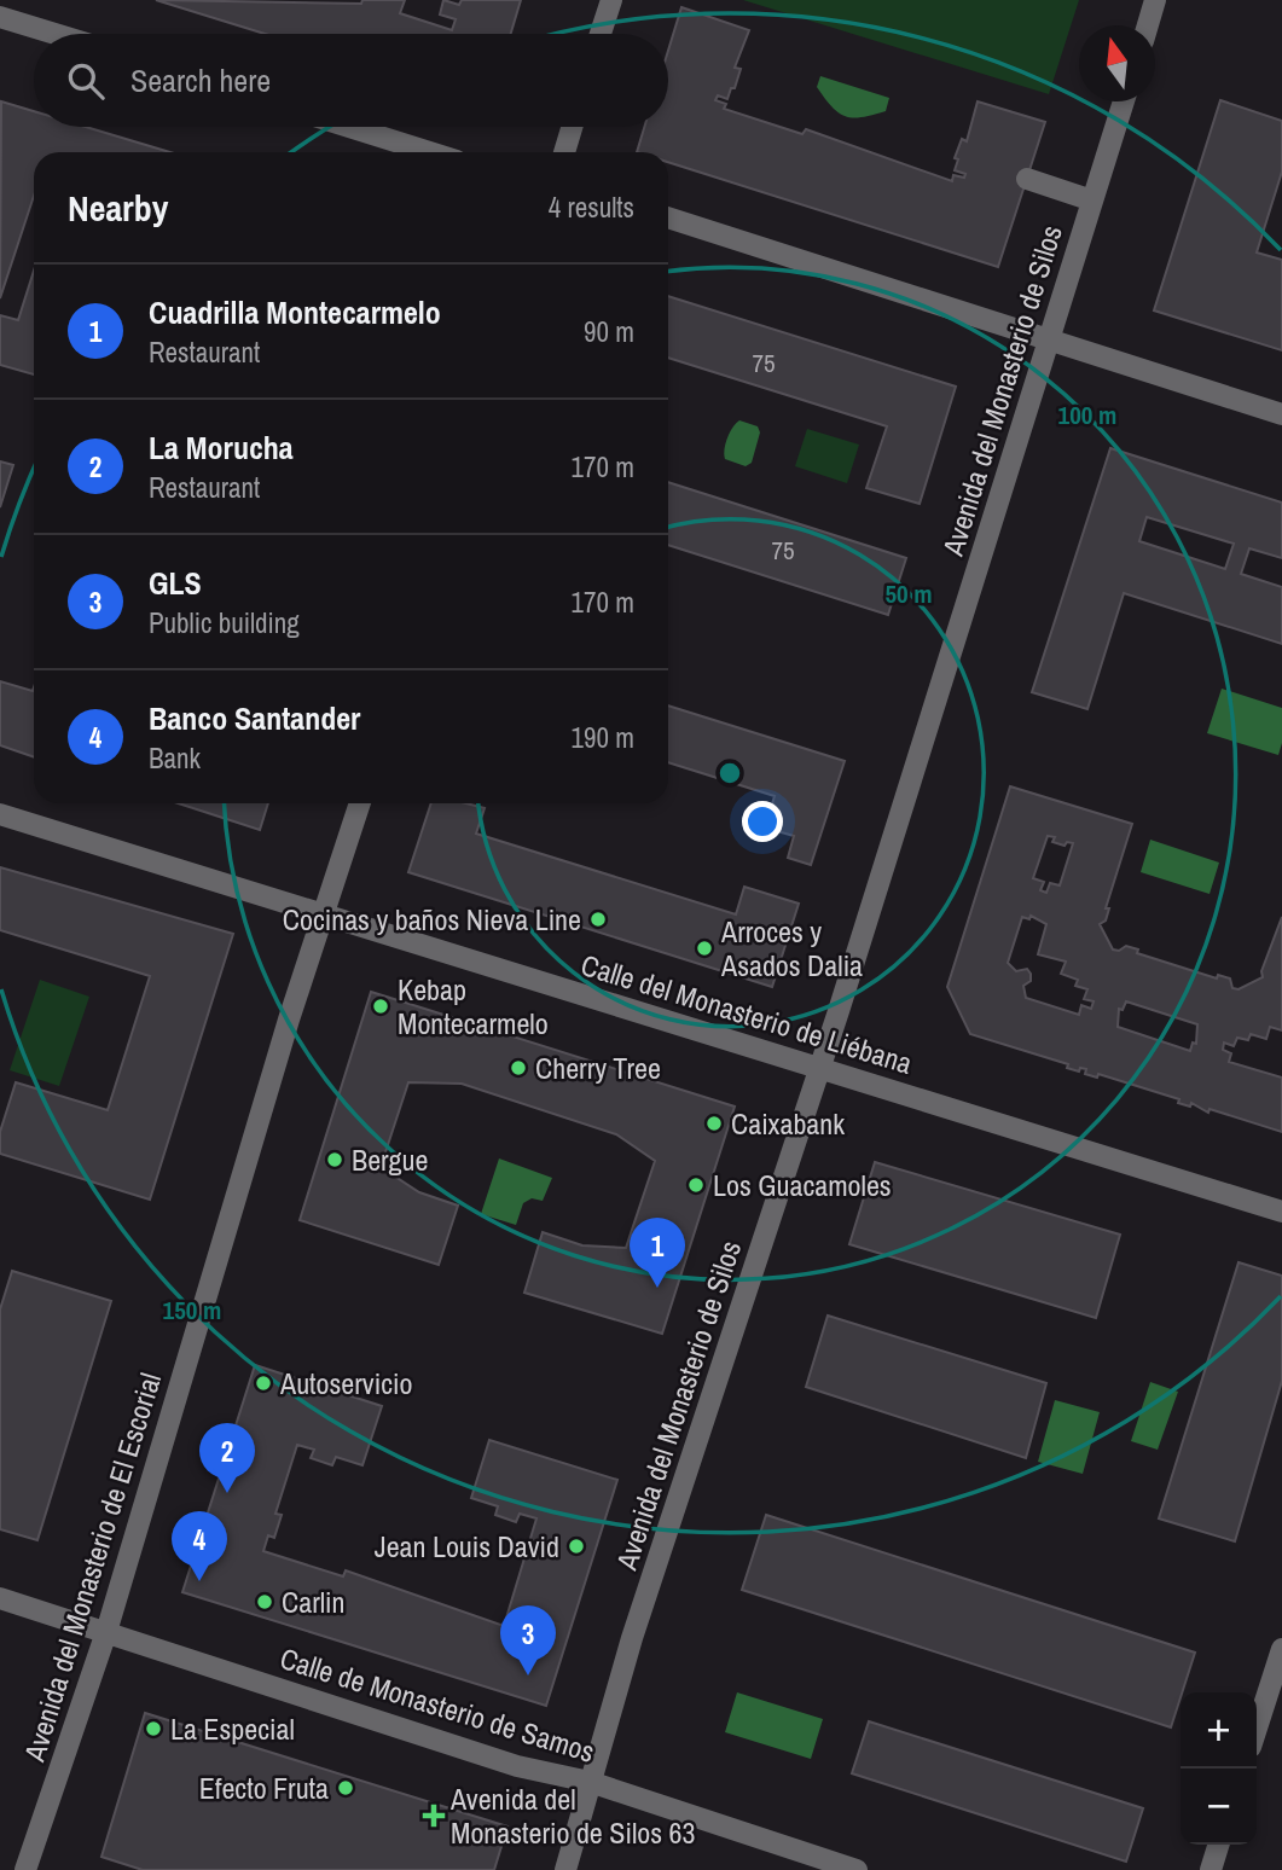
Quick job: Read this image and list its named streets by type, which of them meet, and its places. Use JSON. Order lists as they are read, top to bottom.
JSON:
{
  "streets": {
    "street": [
      "Avenida del Monasterio de Silos",
      "Calle del Monasterio de Liébana",
      "Avenida del Monasterio de El Escorial",
      "Calle de Monasterio de Samos"
    ]
  },
  "crossings": [
    ["Avenida del Monasterio de Silos", "Calle del Monasterio de Liébana"],
    ["Avenida del Monasterio de Silos", "Calle de Monasterio de Samos"],
    ["Calle del Monasterio de Liébana", "Avenida del Monasterio de El Escorial"],
    ["Avenida del Monasterio de El Escorial", "Calle de Monasterio de Samos"]
  ],
  "places": {
    "other": [
      "Cocinas y baños Nieva Line",
      "Arroces y Asados Dalia",
      "Kebap Montecarmelo",
      "Cherry Tree",
      "Caixabank",
      "Bergue",
      "Los Guacamoles",
      "Autoservicio",
      "Jean Louis David",
      "Carlin",
      "La Especial",
      "Efecto Fruta"
    ],
    "health": ["Avenida del Monasterio de Silos 63"]
  },
  "house_numbers": ["75", "75"],
  "north": "top",
  "page": {
    "search": "Search here",
    "heading": ["Nearby", "4 results"],
    "list": [
      {
        "mark": "1",
        "name": "Cuadrilla Montecarmelo",
        "note": "Restaurant",
        "value": "90 m"
      },
      {
        "mark": "2",
        "name": "La Morucha",
        "note": "Restaurant",
        "value": "170 m"
      },
      {
        "mark": "3",
        "name": "GLS",
        "note": "Public building",
        "value": "170 m"
      },
      {
        "mark": "4",
        "name": "Banco Santander",
        "note": "Bank",
        "value": "190 m"
      }
    ],
    "pins": [
      "1",
      "2",
      "4",
      "3"
    ],
    "map_buttons": ["+", "−"]
  },
  "rings": ["100 m", "50 m", "150 m"]
}
